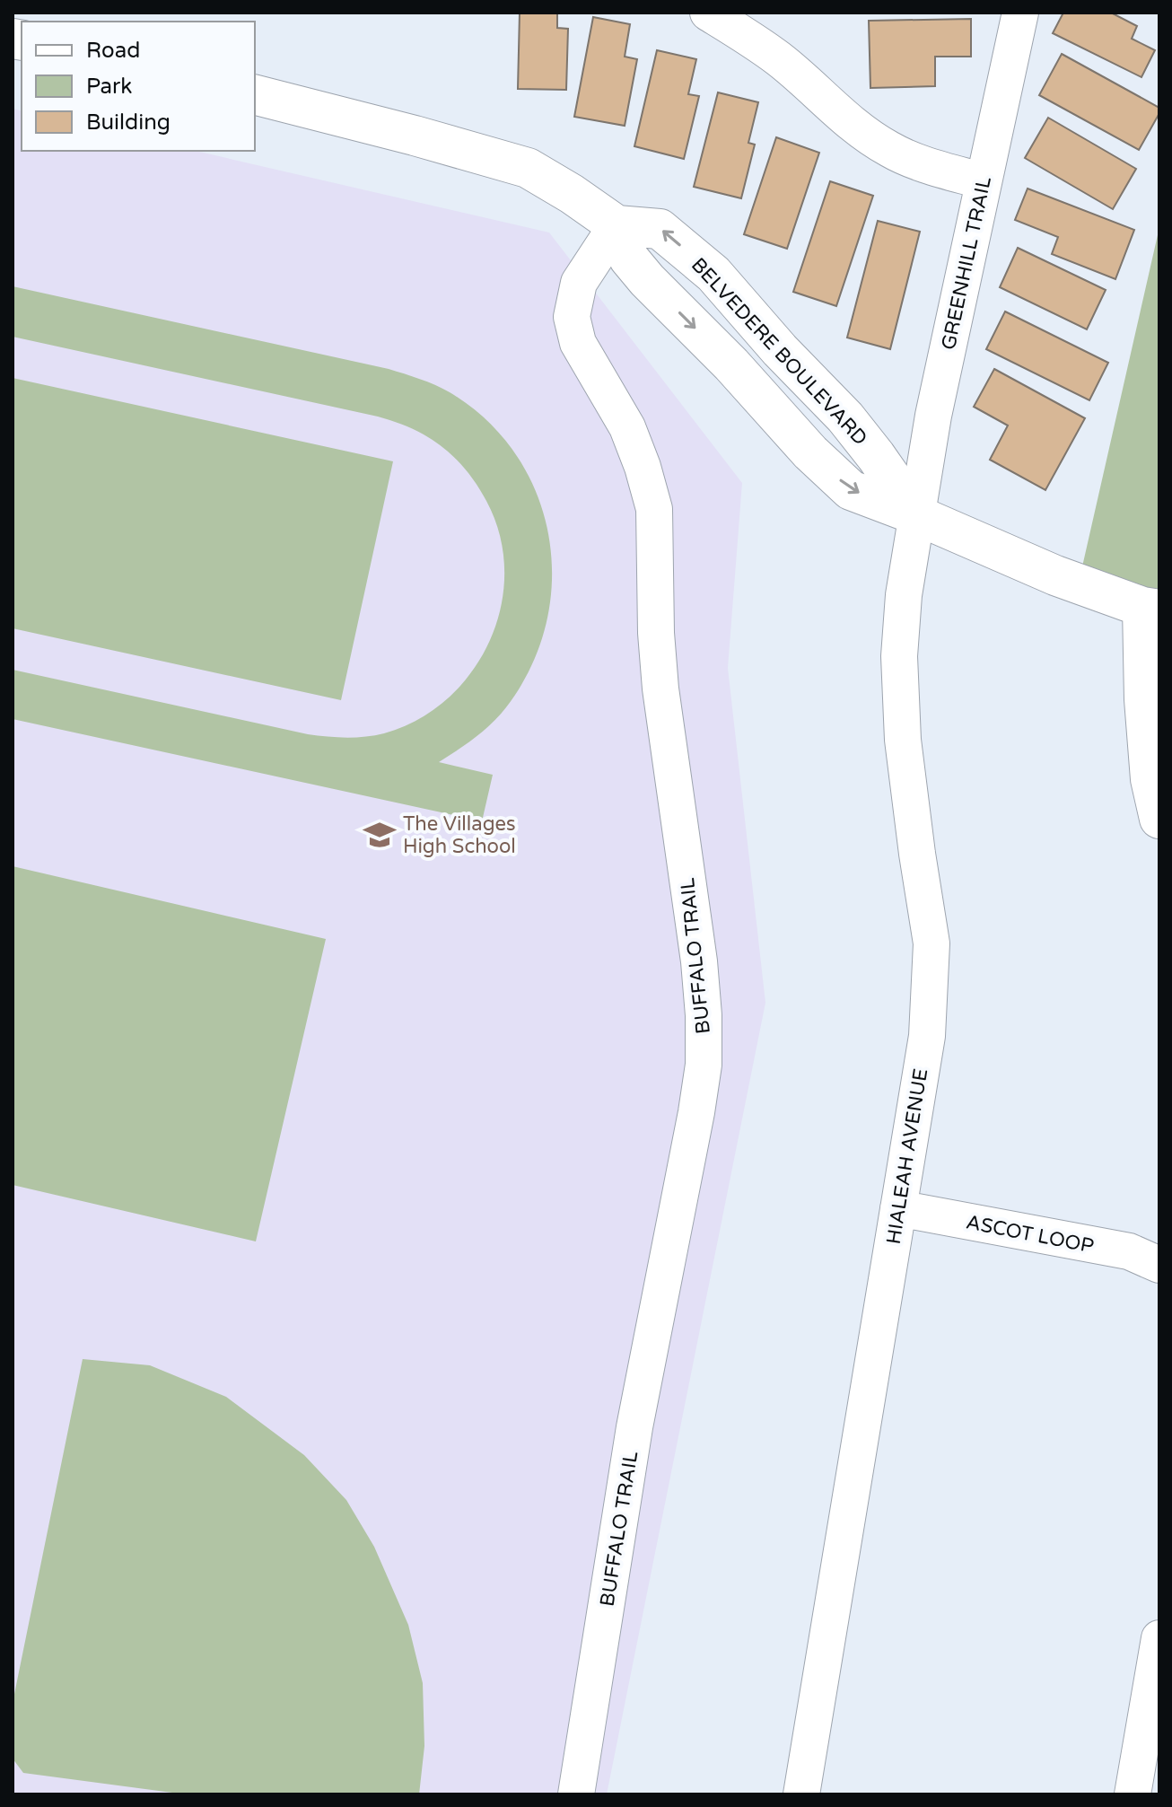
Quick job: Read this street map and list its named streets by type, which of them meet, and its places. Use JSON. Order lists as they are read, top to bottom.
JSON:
{
  "streets": {
    "street": [
      "GREENHILL TRAIL",
      "BELVEDERE BOULEVARD",
      "BUFFALO TRAIL",
      "HIALEAH AVENUE",
      "ASCOT LOOP"
    ]
  },
  "crossings": [
    ["GREENHILL TRAIL", "BELVEDERE BOULEVARD"],
    ["GREENHILL TRAIL", "HIALEAH AVENUE"],
    ["BELVEDERE BOULEVARD", "BUFFALO TRAIL"],
    ["BELVEDERE BOULEVARD", "HIALEAH AVENUE"],
    ["HIALEAH AVENUE", "ASCOT LOOP"]
  ],
  "places": {
    "school or university": ["The Villages High School"]
  },
  "legend": ["Road", "Park", "Building"]
}
